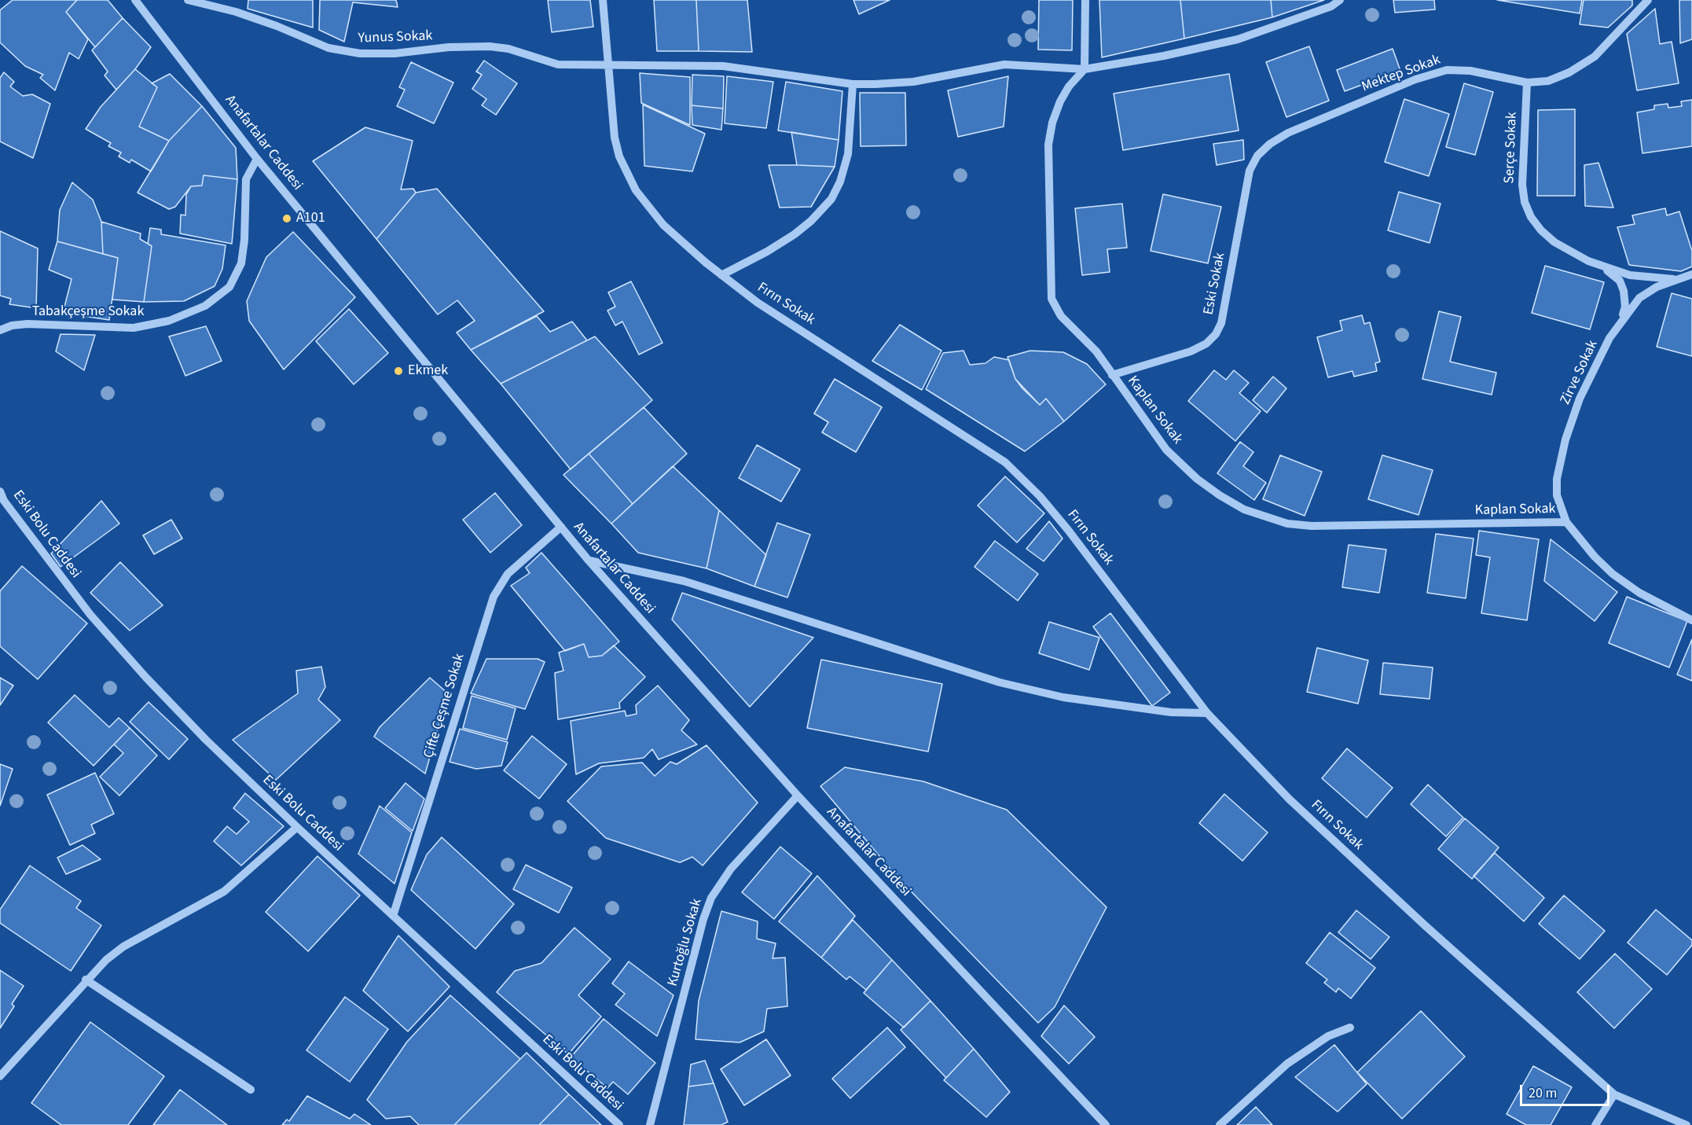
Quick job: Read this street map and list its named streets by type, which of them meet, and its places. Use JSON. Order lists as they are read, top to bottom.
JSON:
{
  "streets": {
    "street": [
      "Yunus Sokak",
      "Mektep Sokak",
      "Anafartalar Caddesi",
      "Serçe Sokak",
      "Eski Sokak",
      "Fırın Sokak",
      "Tabakçeşme Sokak",
      "Zirve Sokak",
      "Kaplan Sokak",
      "Eski Bolu Caddesi",
      "Çifte Çeşme Sokak",
      "Kurtoğlu Sokak"
    ]
  },
  "crossings": [
    ["Yunus Sokak", "Fırın Sokak"],
    ["Yunus Sokak", "Kaplan Sokak"],
    ["Mektep Sokak", "Serçe Sokak"],
    ["Mektep Sokak", "Eski Sokak"],
    ["Anafartalar Caddesi", "Tabakçeşme Sokak"],
    ["Anafartalar Caddesi", "Çifte Çeşme Sokak"],
    ["Anafartalar Caddesi", "Kurtoğlu Sokak"],
    ["Serçe Sokak", "Zirve Sokak"],
    ["Eski Sokak", "Kaplan Sokak"],
    ["Zirve Sokak", "Kaplan Sokak"],
    ["Eski Bolu Caddesi", "Çifte Çeşme Sokak"]
  ],
  "places": ["A101", "Ekmek"],
  "scale_bar": "20 m"
}
